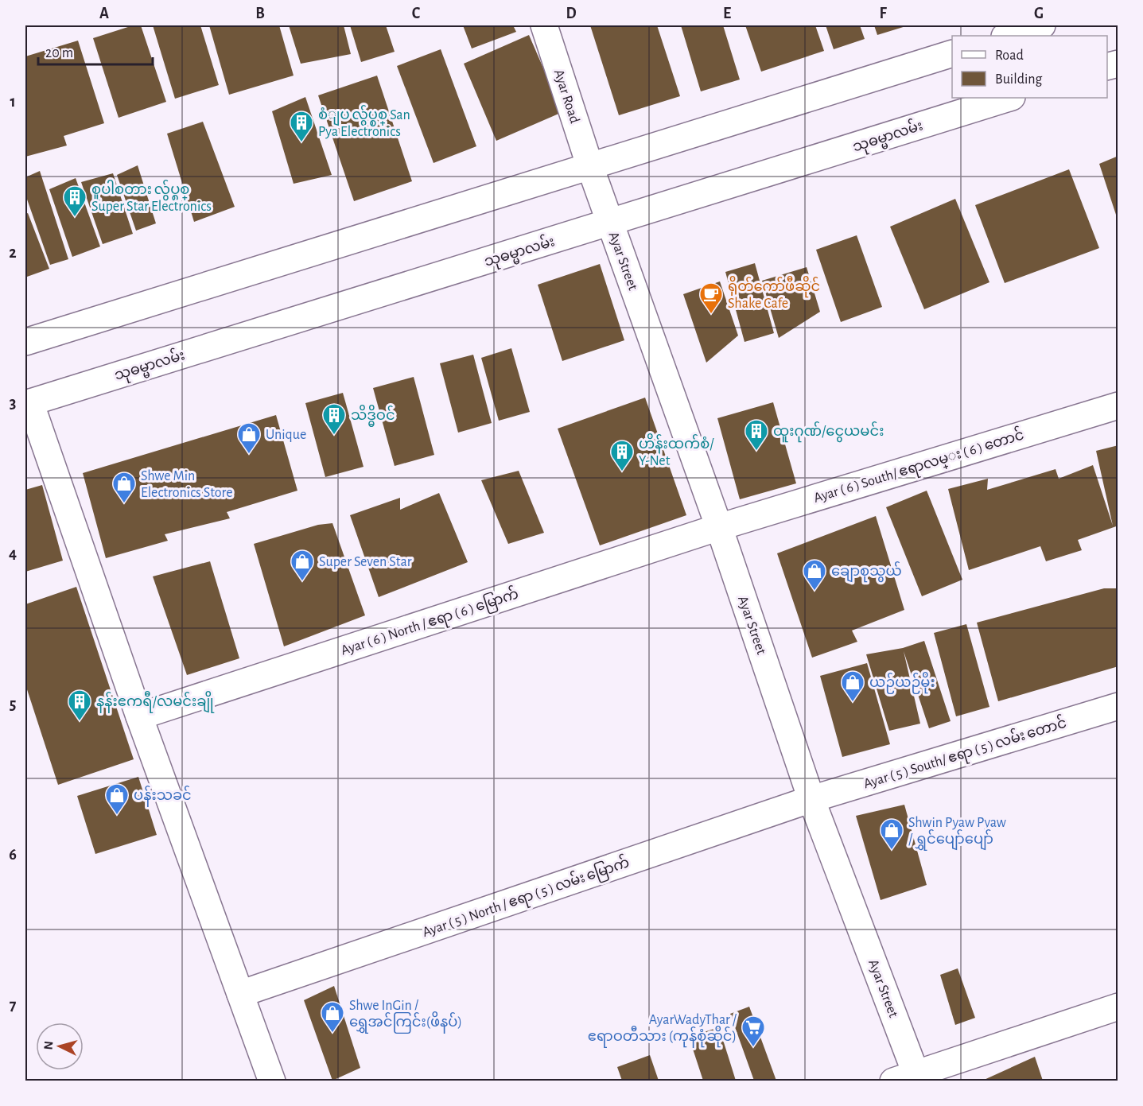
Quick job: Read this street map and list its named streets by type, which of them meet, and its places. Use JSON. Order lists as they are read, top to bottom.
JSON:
{
  "streets": {
    "street": [
      "Ayar Road",
      "သုဓမ္မာလမ်း",
      "Ayar Street",
      "Ayar ( 6 ) South/ ဧရာလမ္း ( 6 ) တောင်",
      "Ayar ( 6 ) North / ဧရာ ( 6 ) မြောက်",
      "Ayar ( 5 ) South/ ဧရာ ( 5 ) လမ်း တောင်",
      "Ayar ( 5 ) North / ဧရာ ( 5 ) လမ်း မြောက်"
    ]
  },
  "crossings": [
    ["Ayar Road", "Ayar Street"],
    ["သုဓမ္မာလမ်း", "Ayar Street"],
    ["Ayar Street", "Ayar ( 6 ) South/ ဧရာလမ္း ( 6 ) တောင်"],
    ["Ayar Street", "Ayar ( 6 ) North / ဧရာ ( 6 ) မြောက်"],
    ["Ayar Street", "Ayar ( 5 ) South/ ဧရာ ( 5 ) လမ်း တောင်"],
    ["Ayar Street", "Ayar ( 5 ) North / ဧရာ ( 5 ) လမ်း မြောက်"],
    ["Ayar ( 6 ) South/ ဧရာလမ္း ( 6 ) တောင်", "Ayar ( 6 ) North / ဧရာ ( 6 ) မြောက်"],
    ["Ayar ( 5 ) South/ ဧရာ ( 5 ) လမ်း တောင်", "Ayar ( 5 ) North / ဧရာ ( 5 ) လမ်း မြောက်"]
  ],
  "places": {
    "building": [
      "စံျပ လ်ွပ္စစ္ San Pya Electronics",
      "စူပါစတား လ်ွပ္စစ္ Super Star Electronics",
      "သိဒ္ဓိဝင်",
      "ထူးဂုဏ်/ငွေယမင်း",
      "ဟိန်းထက်စံ/ Y-Net",
      "နန်းဧကရီ/လမင်းချို"
    ],
    "cafe": ["ရှိတ်ကော်ဖီဆိုင် Shake Cafe"],
    "shop": [
      "Unique",
      "Shwe Min Electronics Store",
      "Super Seven Star",
      "ချောစုသွယ်",
      "ယဉ်ယဉ်မိုး",
      "ပန်းသခင်",
      "Shwin Pyaw Pyaw / ရွှင်ပျော်ပျော်",
      "Shwe InGin / ရွှေအင်ကြင်း(ဖိနပ်)"
    ],
    "supermarket": ["AyarWadyThar / ဧရာဝတီသား (ကုန်စုံဆိုင်)"]
  },
  "legend": ["Road", "Building"],
  "scale_bar": "20 m",
  "north": "left",
  "grid": {
    "columns": [
      "A",
      "B",
      "C",
      "D",
      "E",
      "F",
      "G"
    ],
    "rows": [
      "1",
      "2",
      "3",
      "4",
      "5",
      "6",
      "7"
    ]
  }
}
